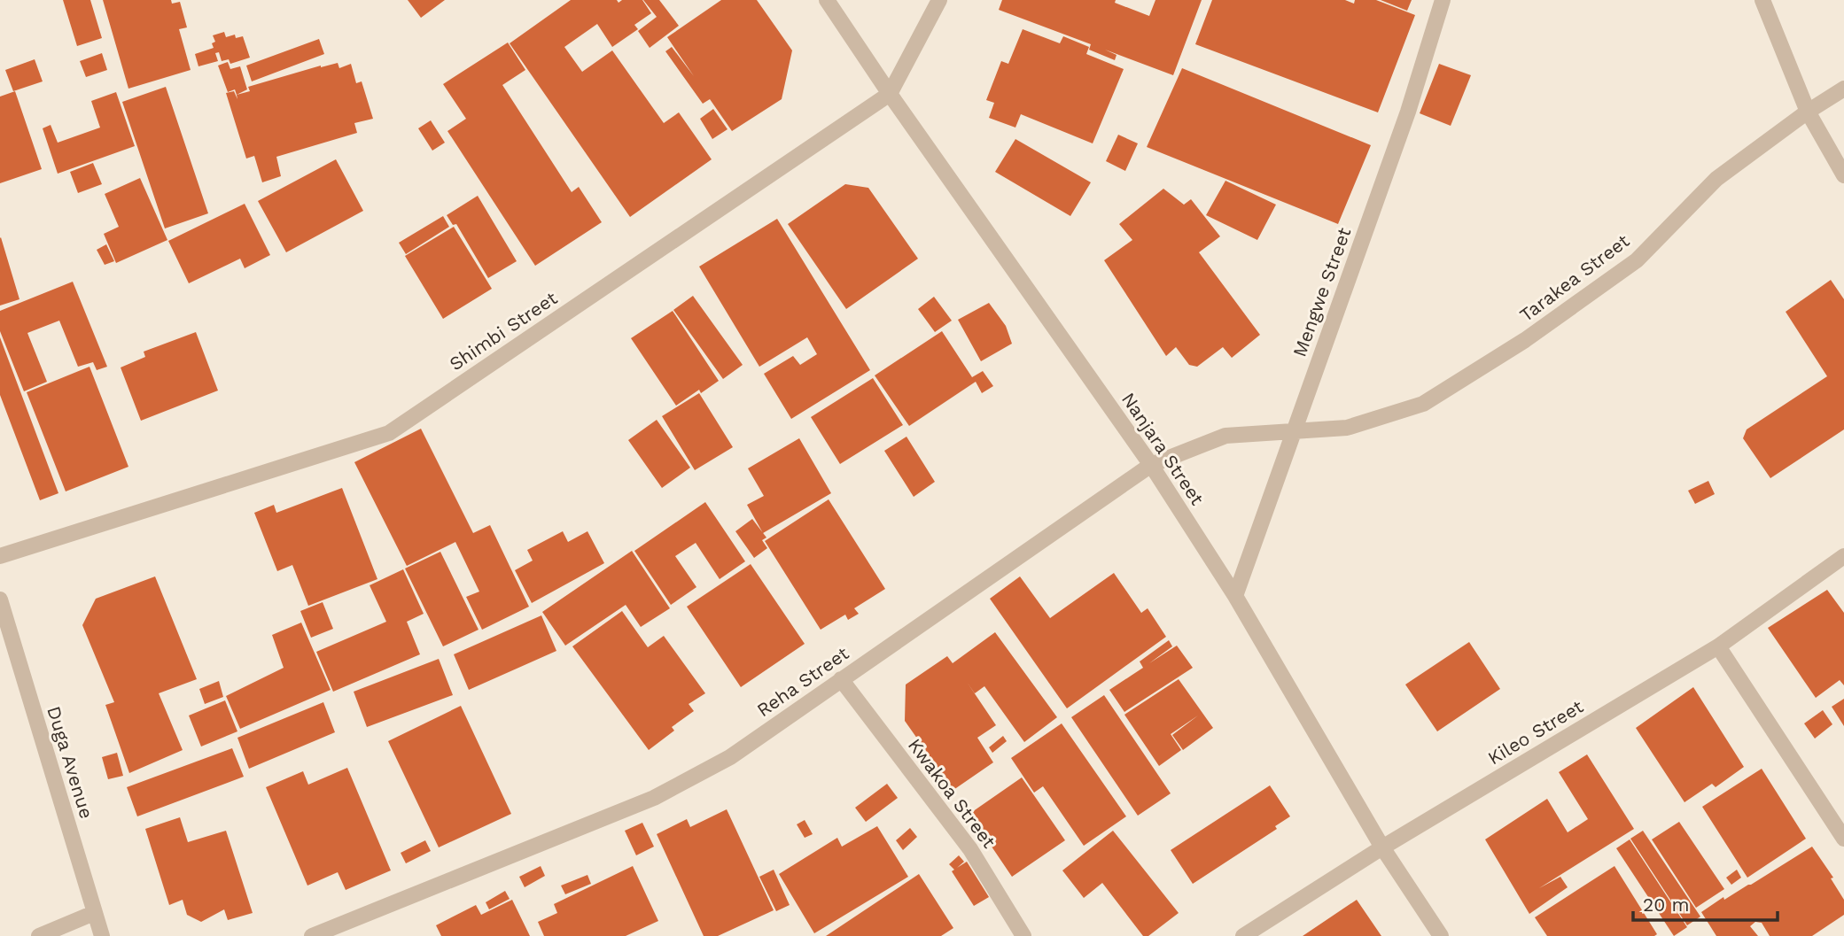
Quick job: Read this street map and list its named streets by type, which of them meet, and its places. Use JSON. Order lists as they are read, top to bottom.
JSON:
{
  "streets": {
    "street": [
      "Tarakea Street",
      "Mengwe Street",
      "Shimbi Street",
      "Nanjara Street",
      "Reha Street",
      "Kileo Street",
      "Duga Avenue",
      "Kwakoa Street"
    ]
  },
  "crossings": [
    ["Tarakea Street", "Mengwe Street"],
    ["Tarakea Street", "Reha Street"],
    ["Mengwe Street", "Nanjara Street"],
    ["Mengwe Street", "Reha Street"],
    ["Shimbi Street", "Nanjara Street"],
    ["Nanjara Street", "Reha Street"],
    ["Nanjara Street", "Kileo Street"],
    ["Reha Street", "Kwakoa Street"]
  ],
  "scale_bar": "20 m"
}
